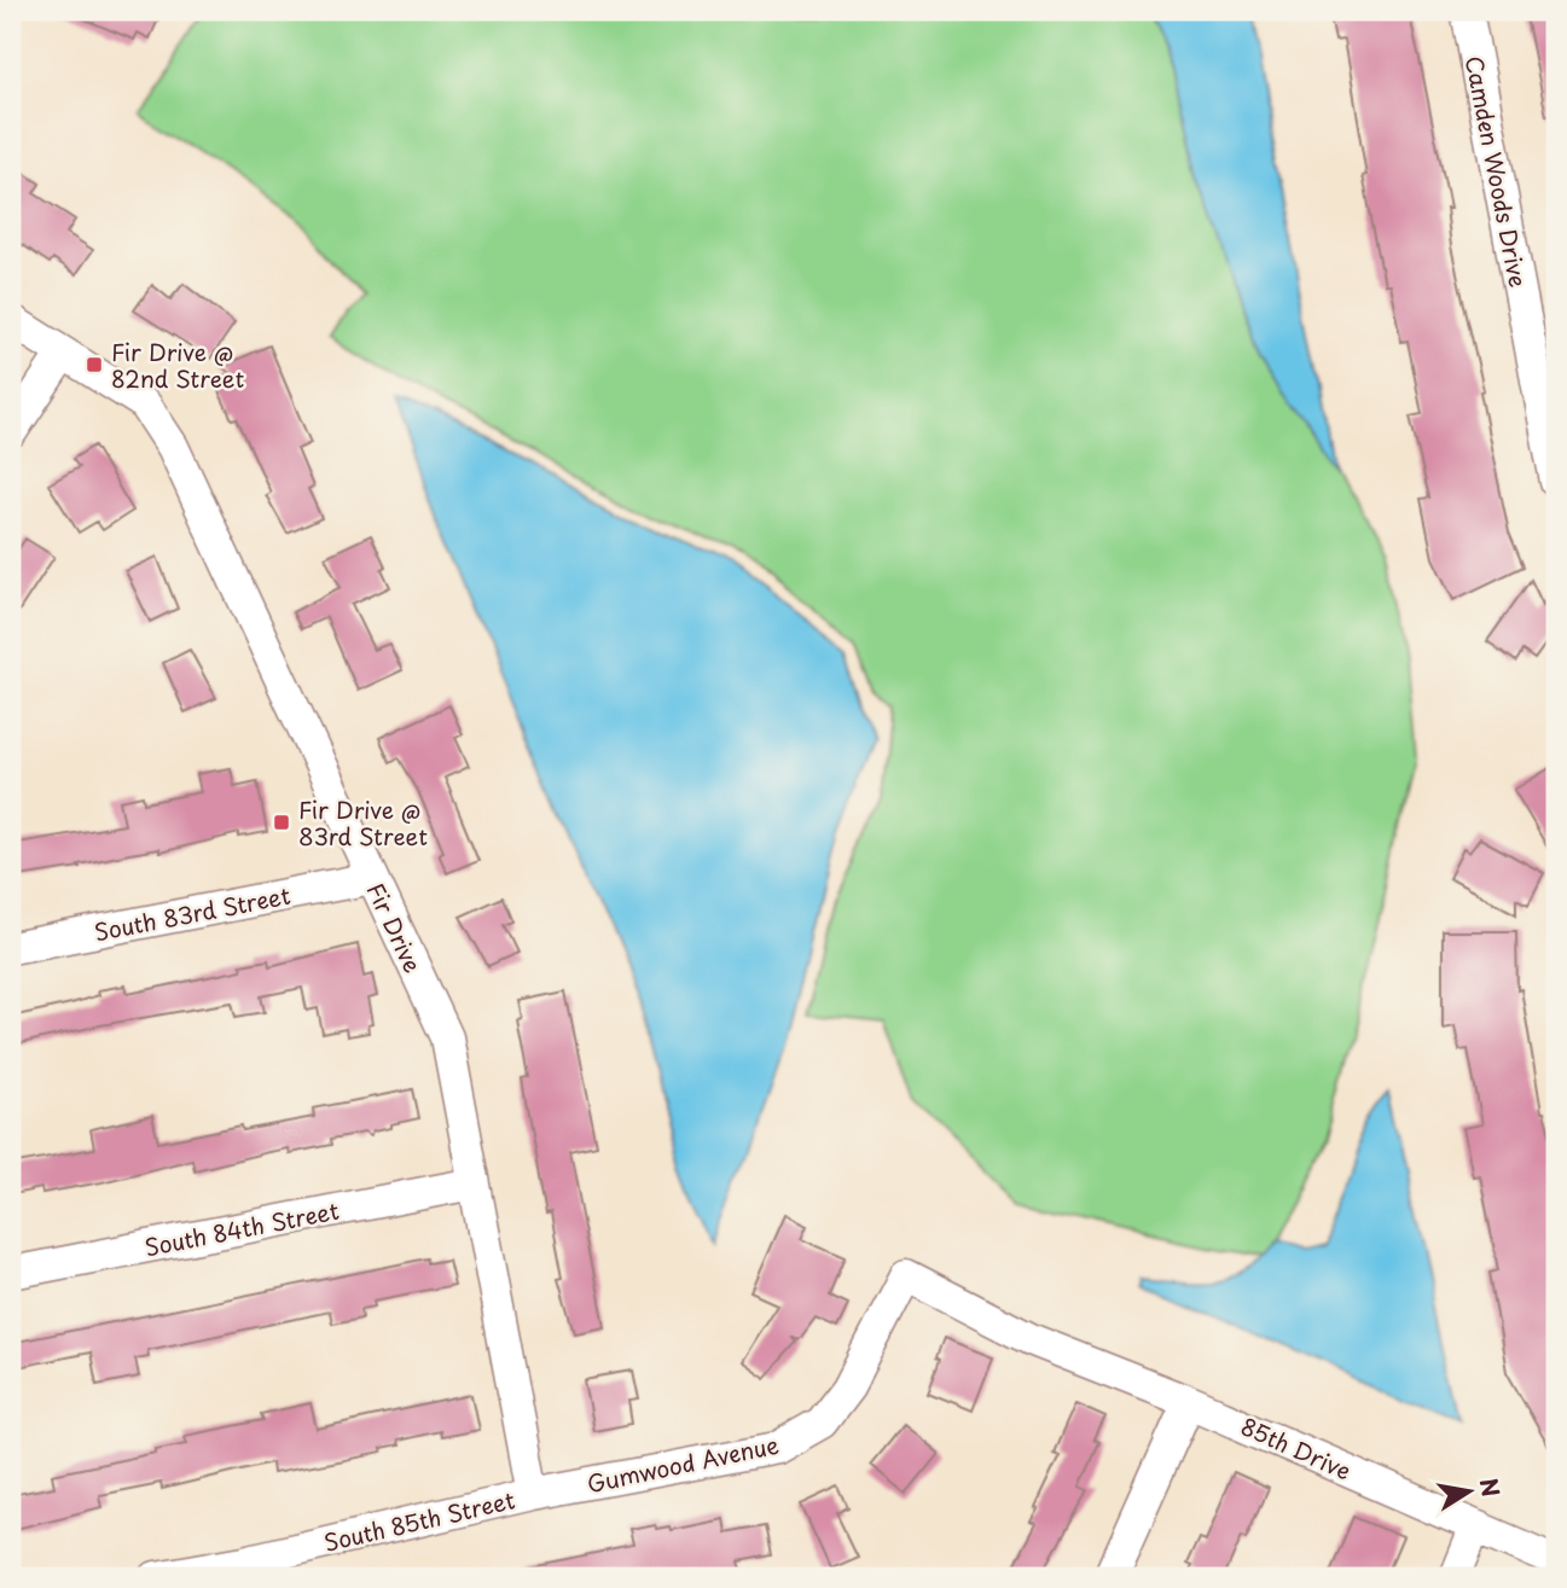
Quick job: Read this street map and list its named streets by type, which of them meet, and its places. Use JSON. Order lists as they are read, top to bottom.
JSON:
{
  "streets": {
    "street": [
      "Camden Woods Drive",
      "South 83rd Street",
      "Fir Drive",
      "South 84th Street",
      "85th Drive",
      "Gumwood Avenue",
      "South 85th Street"
    ]
  },
  "crossings": [
    ["South 83rd Street", "Fir Drive"],
    ["Fir Drive", "South 84th Street"],
    ["Fir Drive", "Gumwood Avenue"],
    ["Fir Drive", "South 85th Street"],
    ["85th Drive", "Gumwood Avenue"],
    ["Gumwood Avenue", "South 85th Street"]
  ],
  "places": {
    "transit": ["Fir Drive @ 82nd Street", "Fir Drive @ 83rd Street"]
  },
  "north": "right"
}
